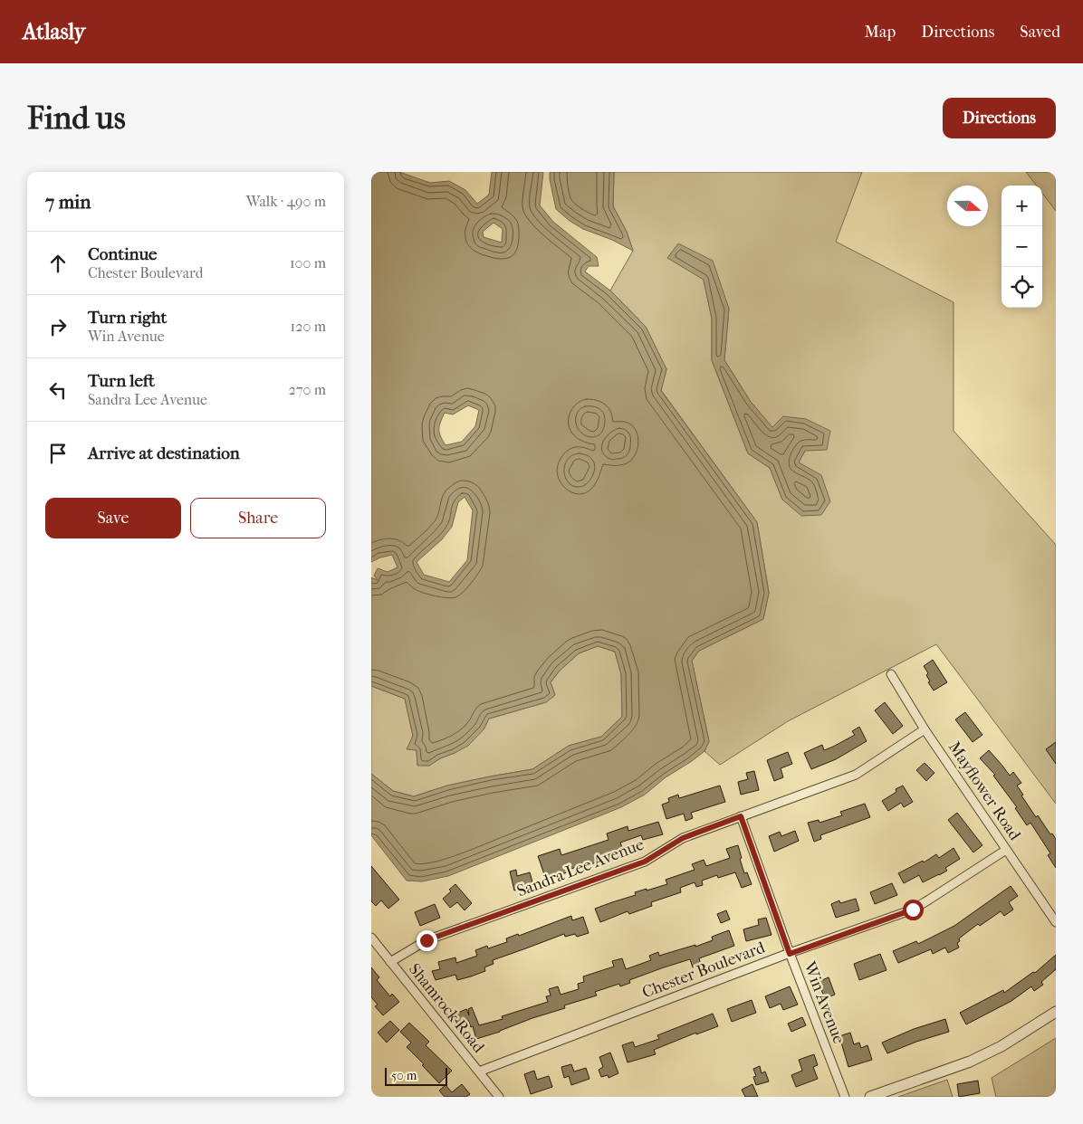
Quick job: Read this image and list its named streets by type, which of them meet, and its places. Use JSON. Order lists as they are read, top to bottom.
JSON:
{
  "streets": {
    "street": [
      "Mayflower Road",
      "Sandra Lee Avenue",
      "Chester Boulevard",
      "Win Avenue",
      "Shamrock Road"
    ]
  },
  "crossings": [
    ["Mayflower Road", "Sandra Lee Avenue"],
    ["Mayflower Road", "Chester Boulevard"],
    ["Sandra Lee Avenue", "Win Avenue"],
    ["Sandra Lee Avenue", "Shamrock Road"],
    ["Chester Boulevard", "Win Avenue"],
    ["Chester Boulevard", "Shamrock Road"]
  ],
  "scale_bar": "50 m",
  "north": "right",
  "page": {
    "header": "Atlasly",
    "nav": ["Map", "Directions", "Saved"],
    "buttons": [
      "Directions",
      ["Save", "Share"]
    ],
    "title": "Find us",
    "heading": ["7 min", "Walk · 490 m"],
    "map_buttons": ["+", "−"],
    "list": [
      ["Continue", "Chester Boulevard", "100 m"],
      ["Turn right", "Win Avenue", "120 m"],
      ["Turn left", "Sandra Lee Avenue", "270 m"],
      "Arrive at destination"
    ],
    "scale": "50 m"
  }
}
